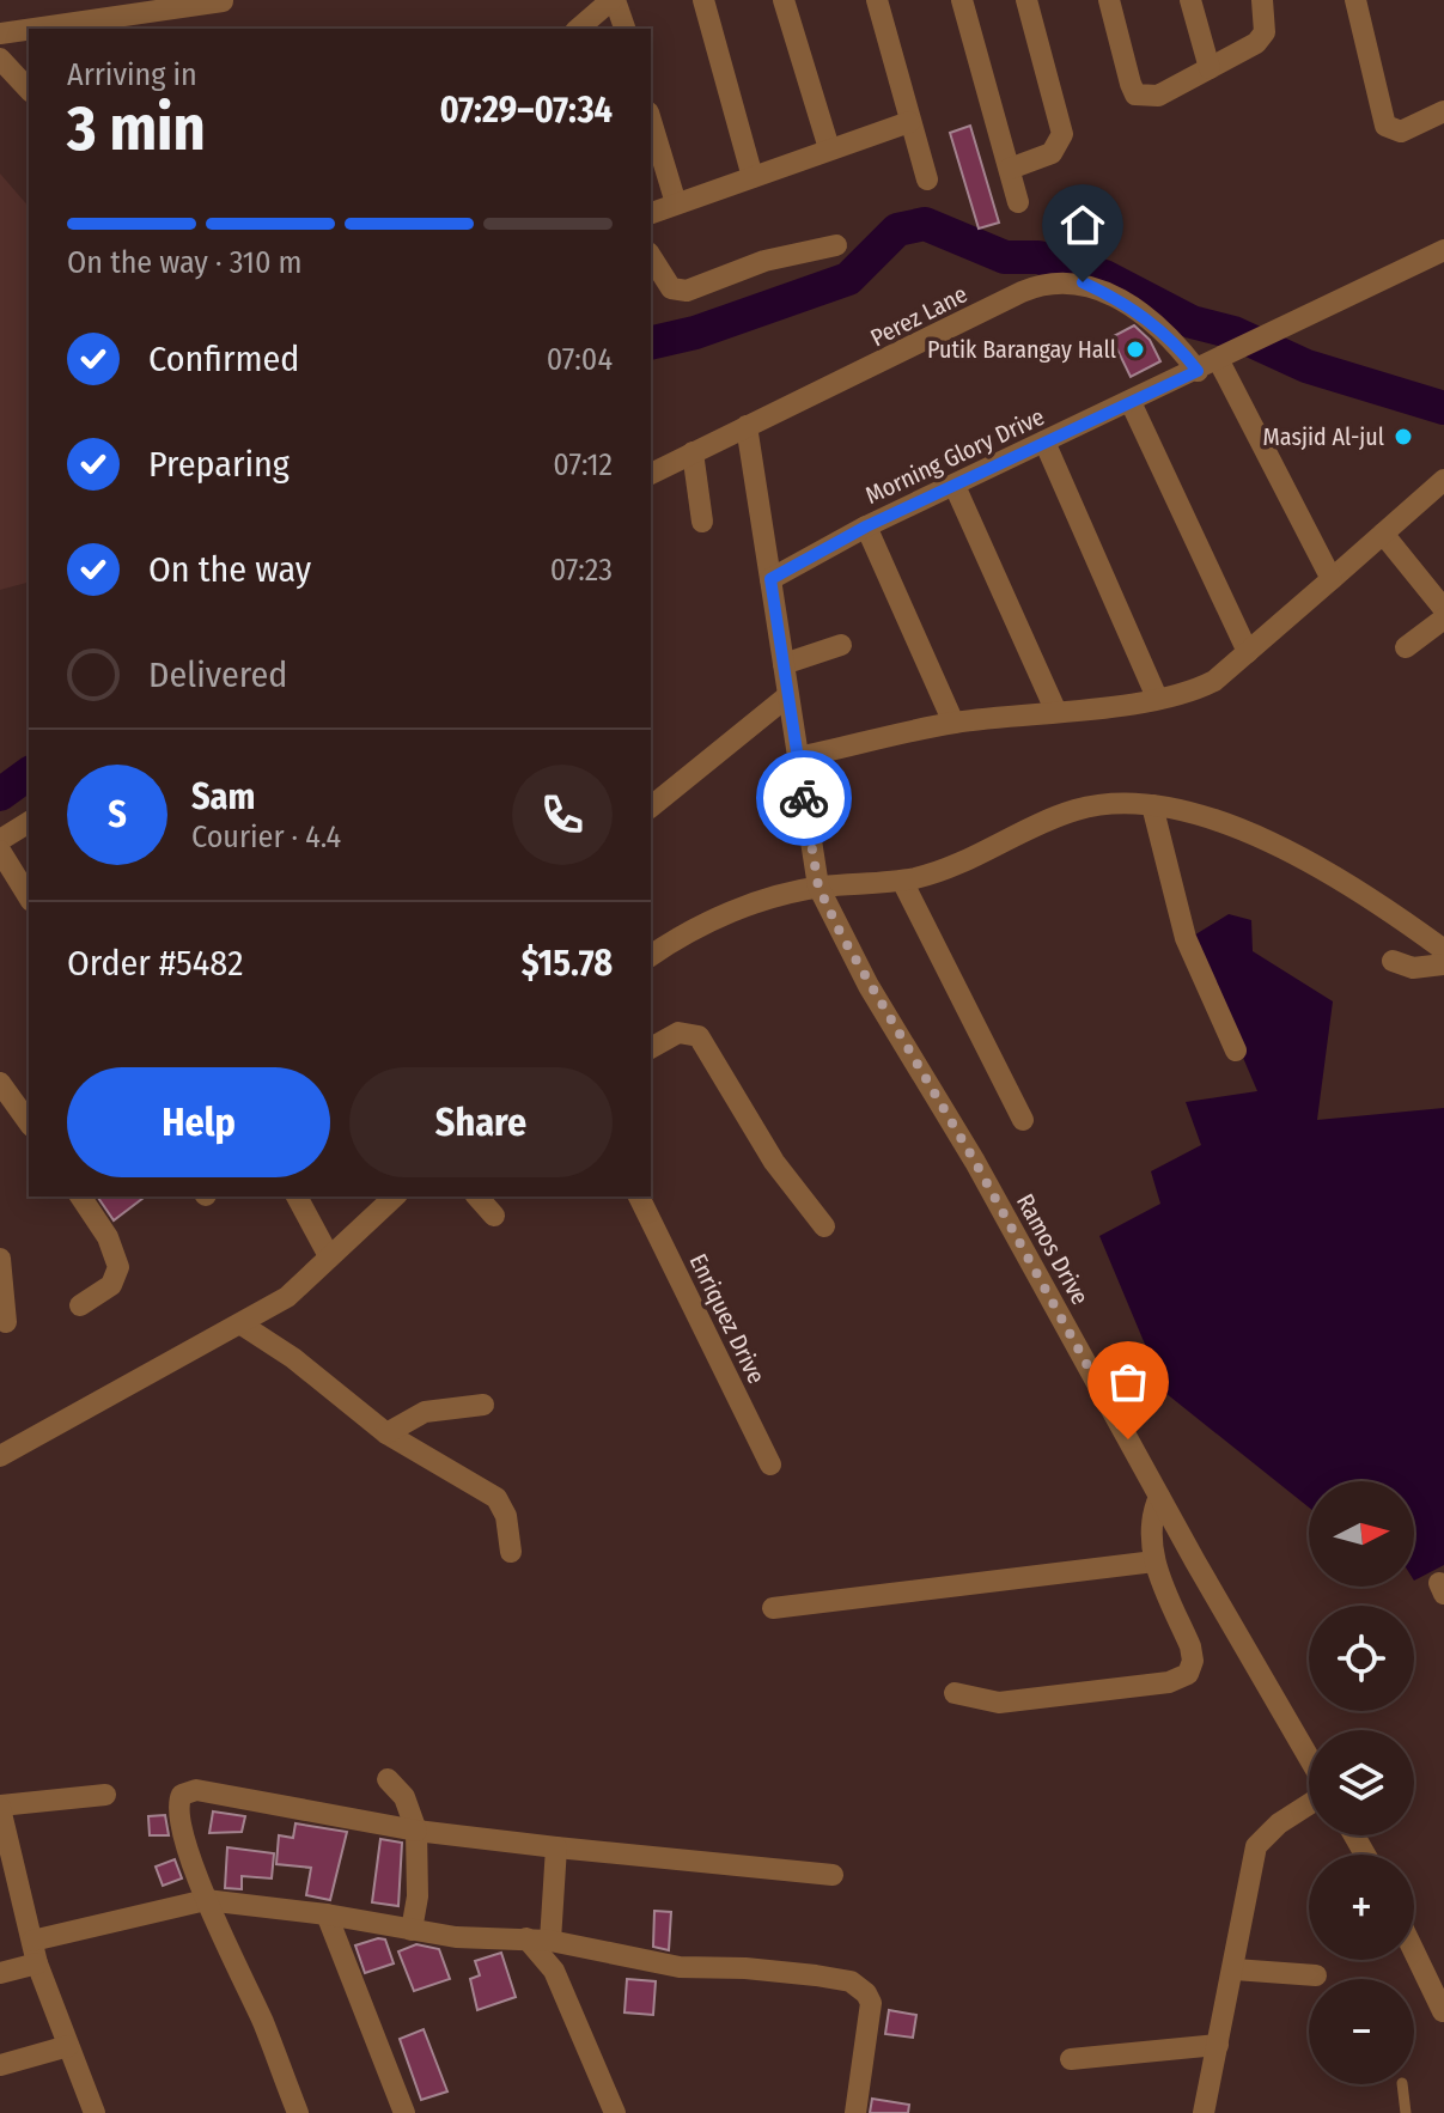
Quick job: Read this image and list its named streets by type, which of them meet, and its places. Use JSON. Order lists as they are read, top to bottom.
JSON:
{
  "streets": {
    "street": [
      "Perez Lane",
      "Morning Glory Drive",
      "Ramos Drive",
      "Enriquez Drive"
    ]
  },
  "crossings": [
    ["Perez Lane", "Morning Glory Drive"]
  ],
  "places": ["Putik Barangay Hall", "Masjid Al-jul"],
  "north": "right",
  "page": {
    "heading": ["3 min", "Arriving in", "07:29–07:34"],
    "panel": [
      "Sam",
      "Courier · 4.4",
      "Order #5482",
      "$15.78"
    ],
    "bar": "On the way · 310 m",
    "list": [
      ["Confirmed", "07:04"],
      ["Preparing", "07:12"],
      ["On the way", "07:23"],
      "Delivered"
    ],
    "round": "S",
    "buttons": ["Help", "Share"],
    "map_buttons": ["+", "−"]
  }
}
